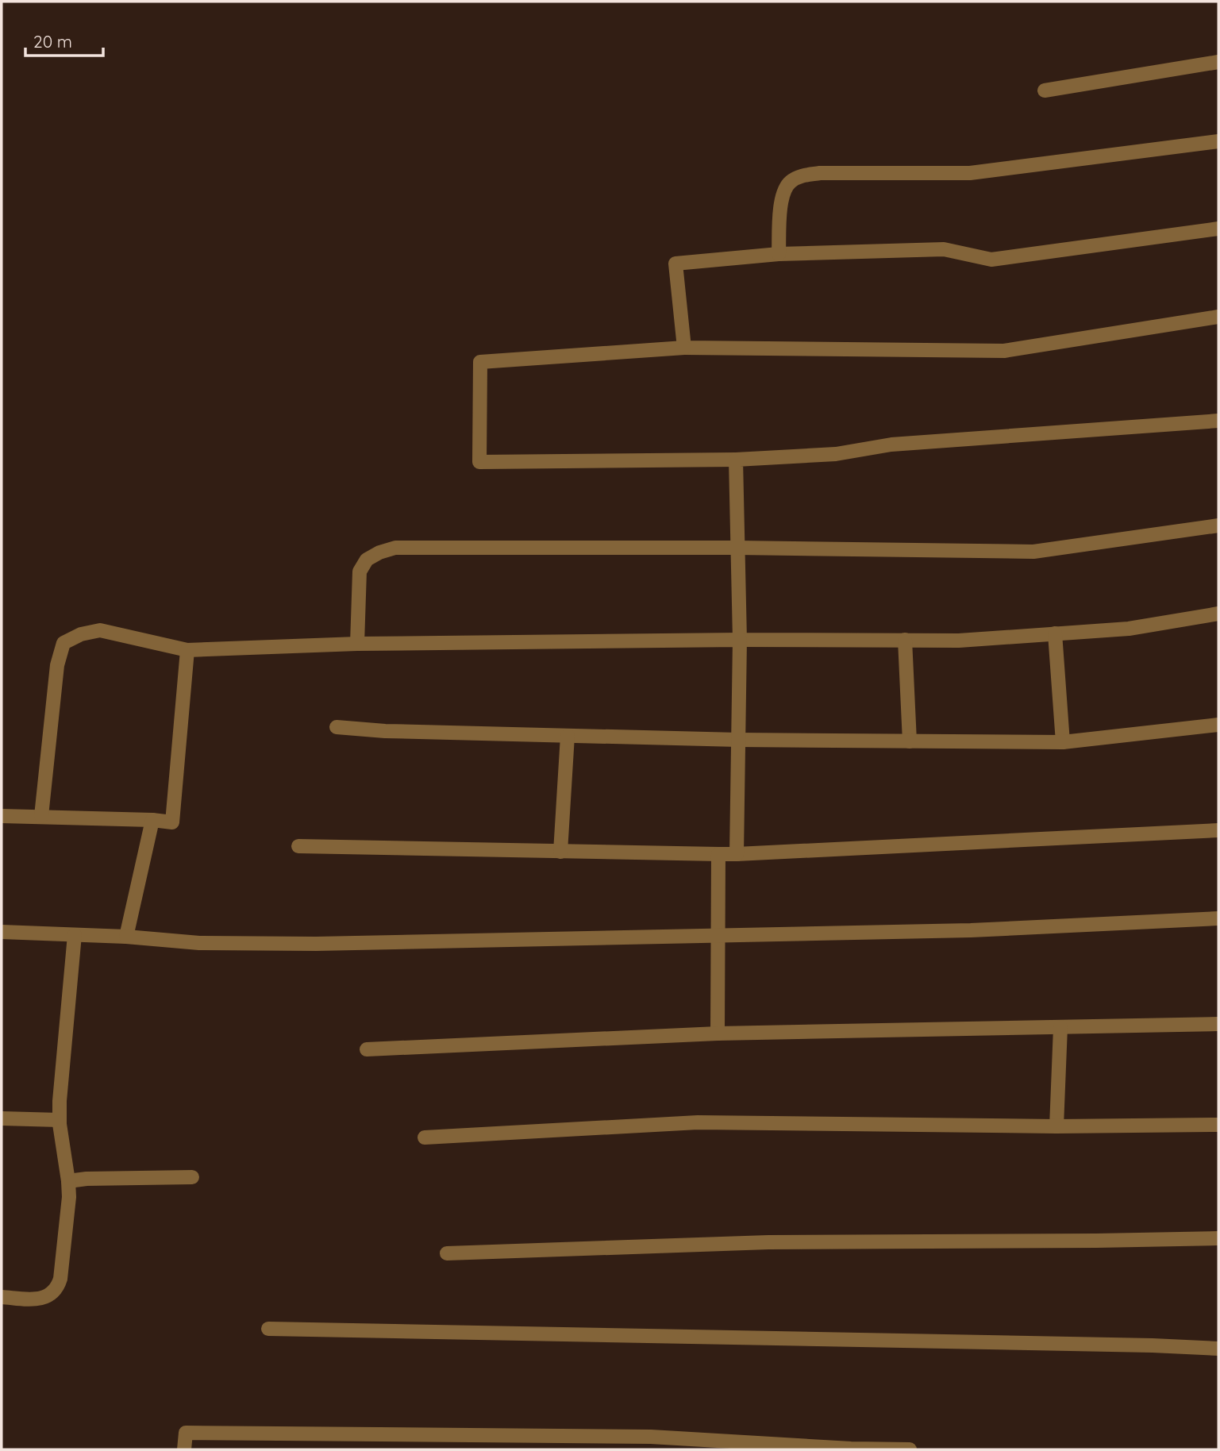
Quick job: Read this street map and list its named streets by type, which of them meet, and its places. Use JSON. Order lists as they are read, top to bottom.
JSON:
{
  "scale_bar": "20 m"
}
